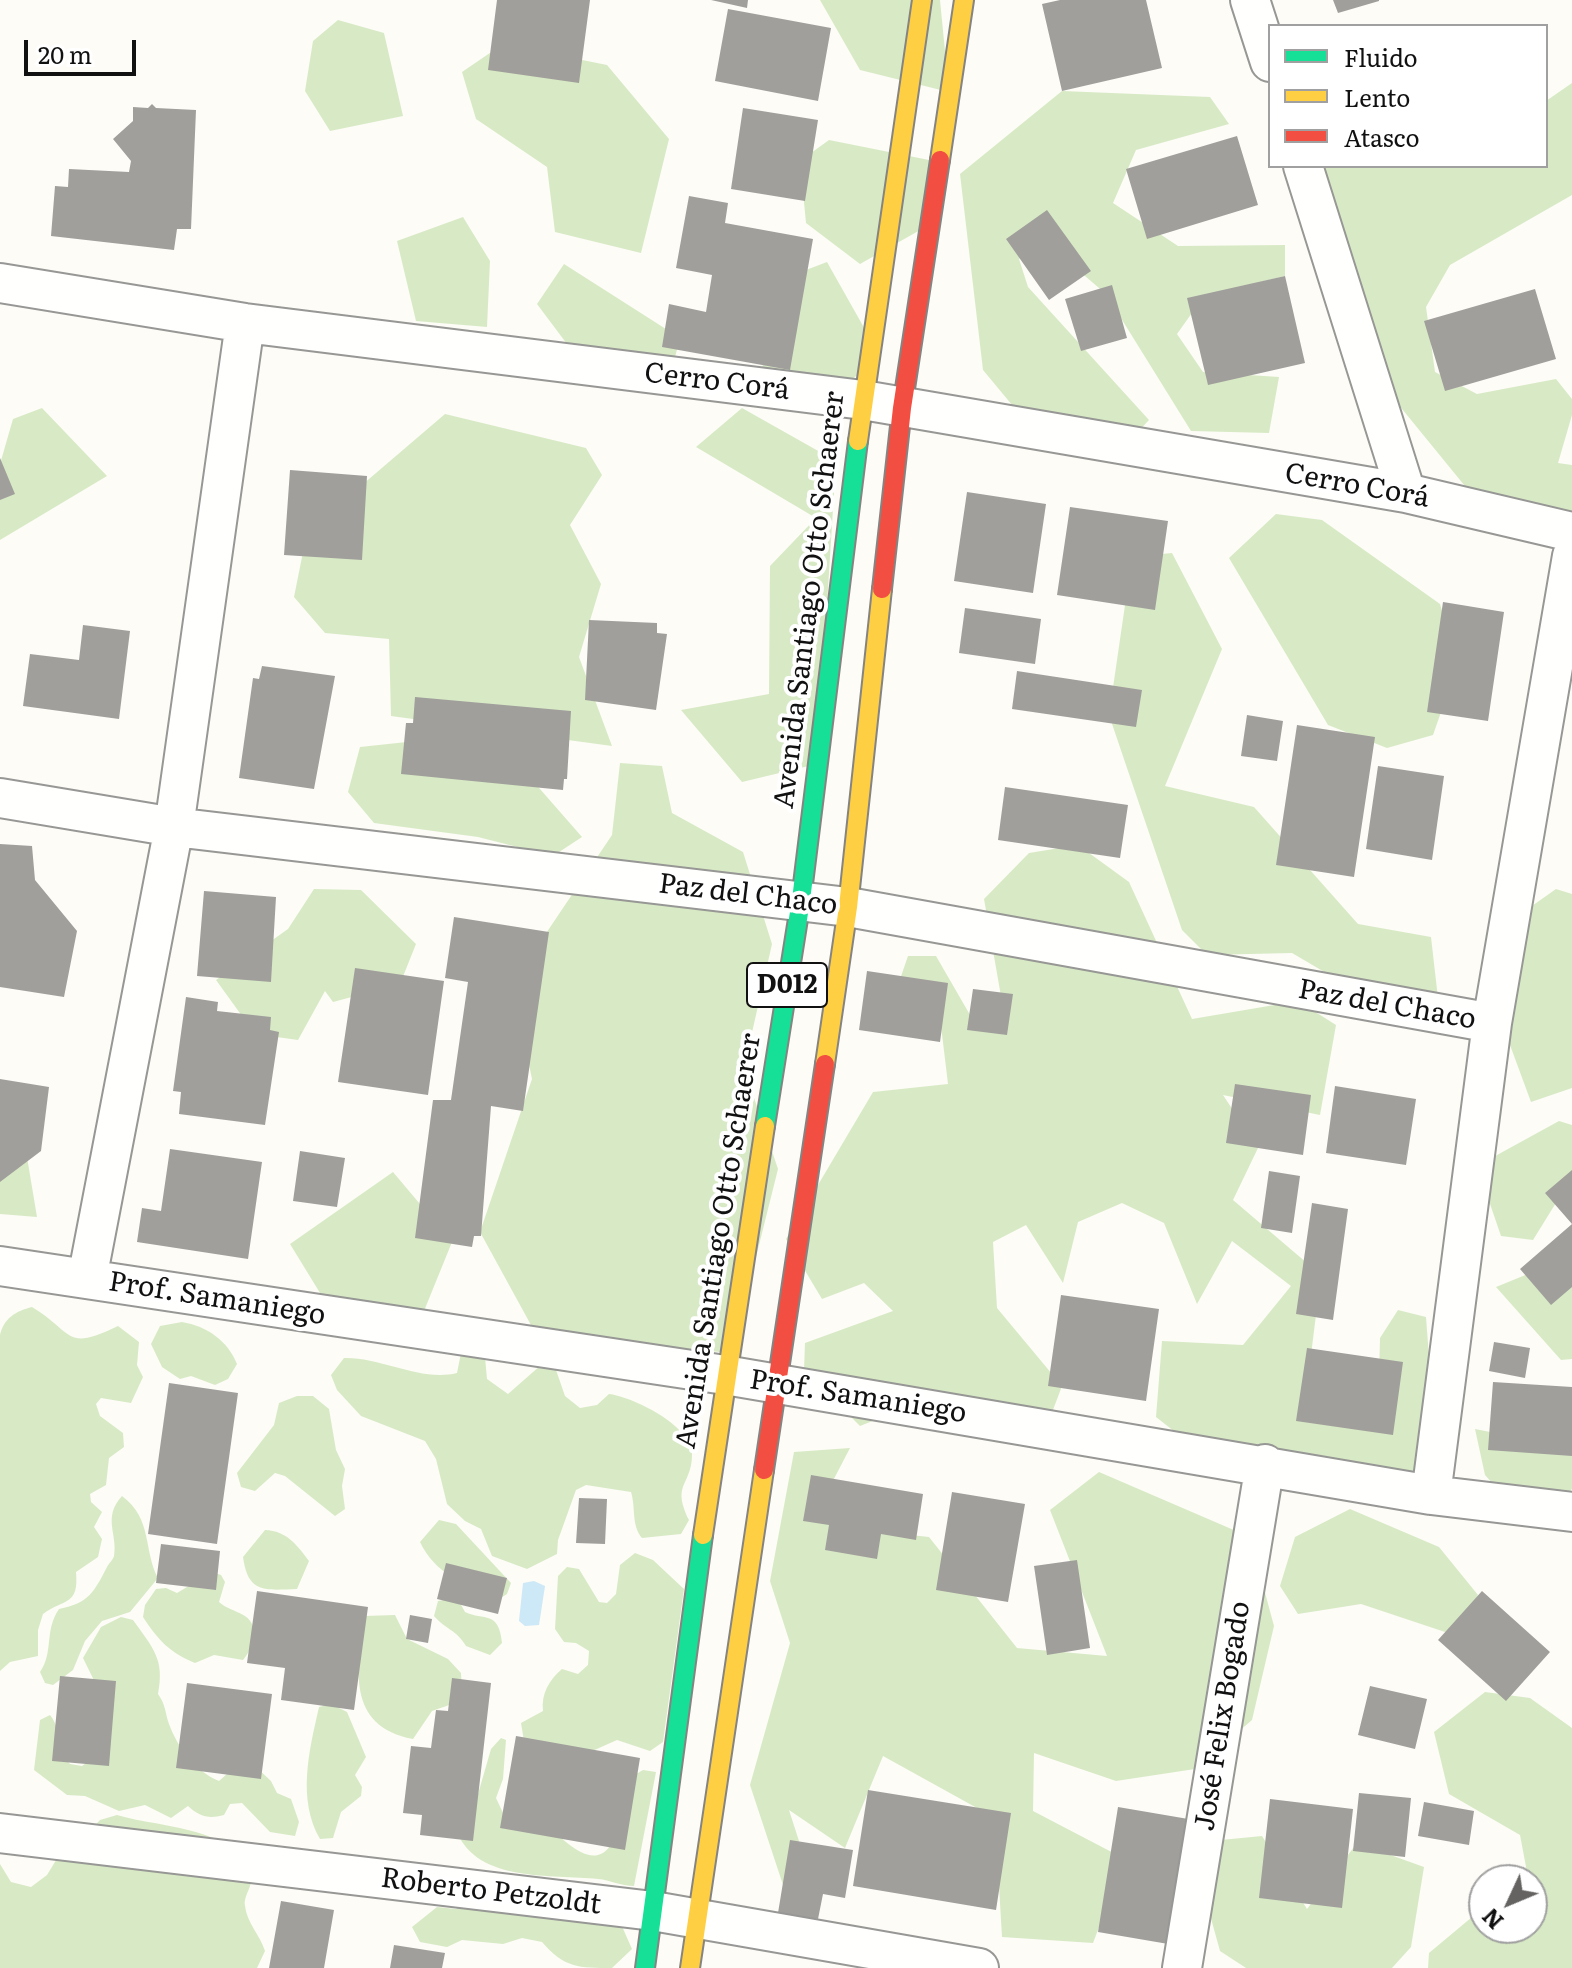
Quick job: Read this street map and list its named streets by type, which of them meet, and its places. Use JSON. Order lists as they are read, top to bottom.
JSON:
{
  "streets": {
    "main road": ["Avenida Santiago Otto Schaerer", "D012"],
    "street": [
      "Cerro Corá",
      "Paz del Chaco",
      "Prof. Samaniego",
      "José Felix Bogado",
      "Roberto Petzoldt"
    ]
  },
  "crossings": [
    ["Cerro Corá", "Avenida Santiago Otto Schaerer"],
    ["Cerro Corá", "D012"],
    ["Avenida Santiago Otto Schaerer", "Paz del Chaco"],
    ["Avenida Santiago Otto Schaerer", "Prof. Samaniego"],
    ["Avenida Santiago Otto Schaerer", "Roberto Petzoldt"],
    ["Paz del Chaco", "D012"],
    ["D012", "Prof. Samaniego"],
    ["D012", "Roberto Petzoldt"],
    ["Prof. Samaniego", "José Felix Bogado"]
  ],
  "legend": ["Fluido", "Lento", "Atasco"],
  "scale_bar": "20 m",
  "north": "bottom left"
}
